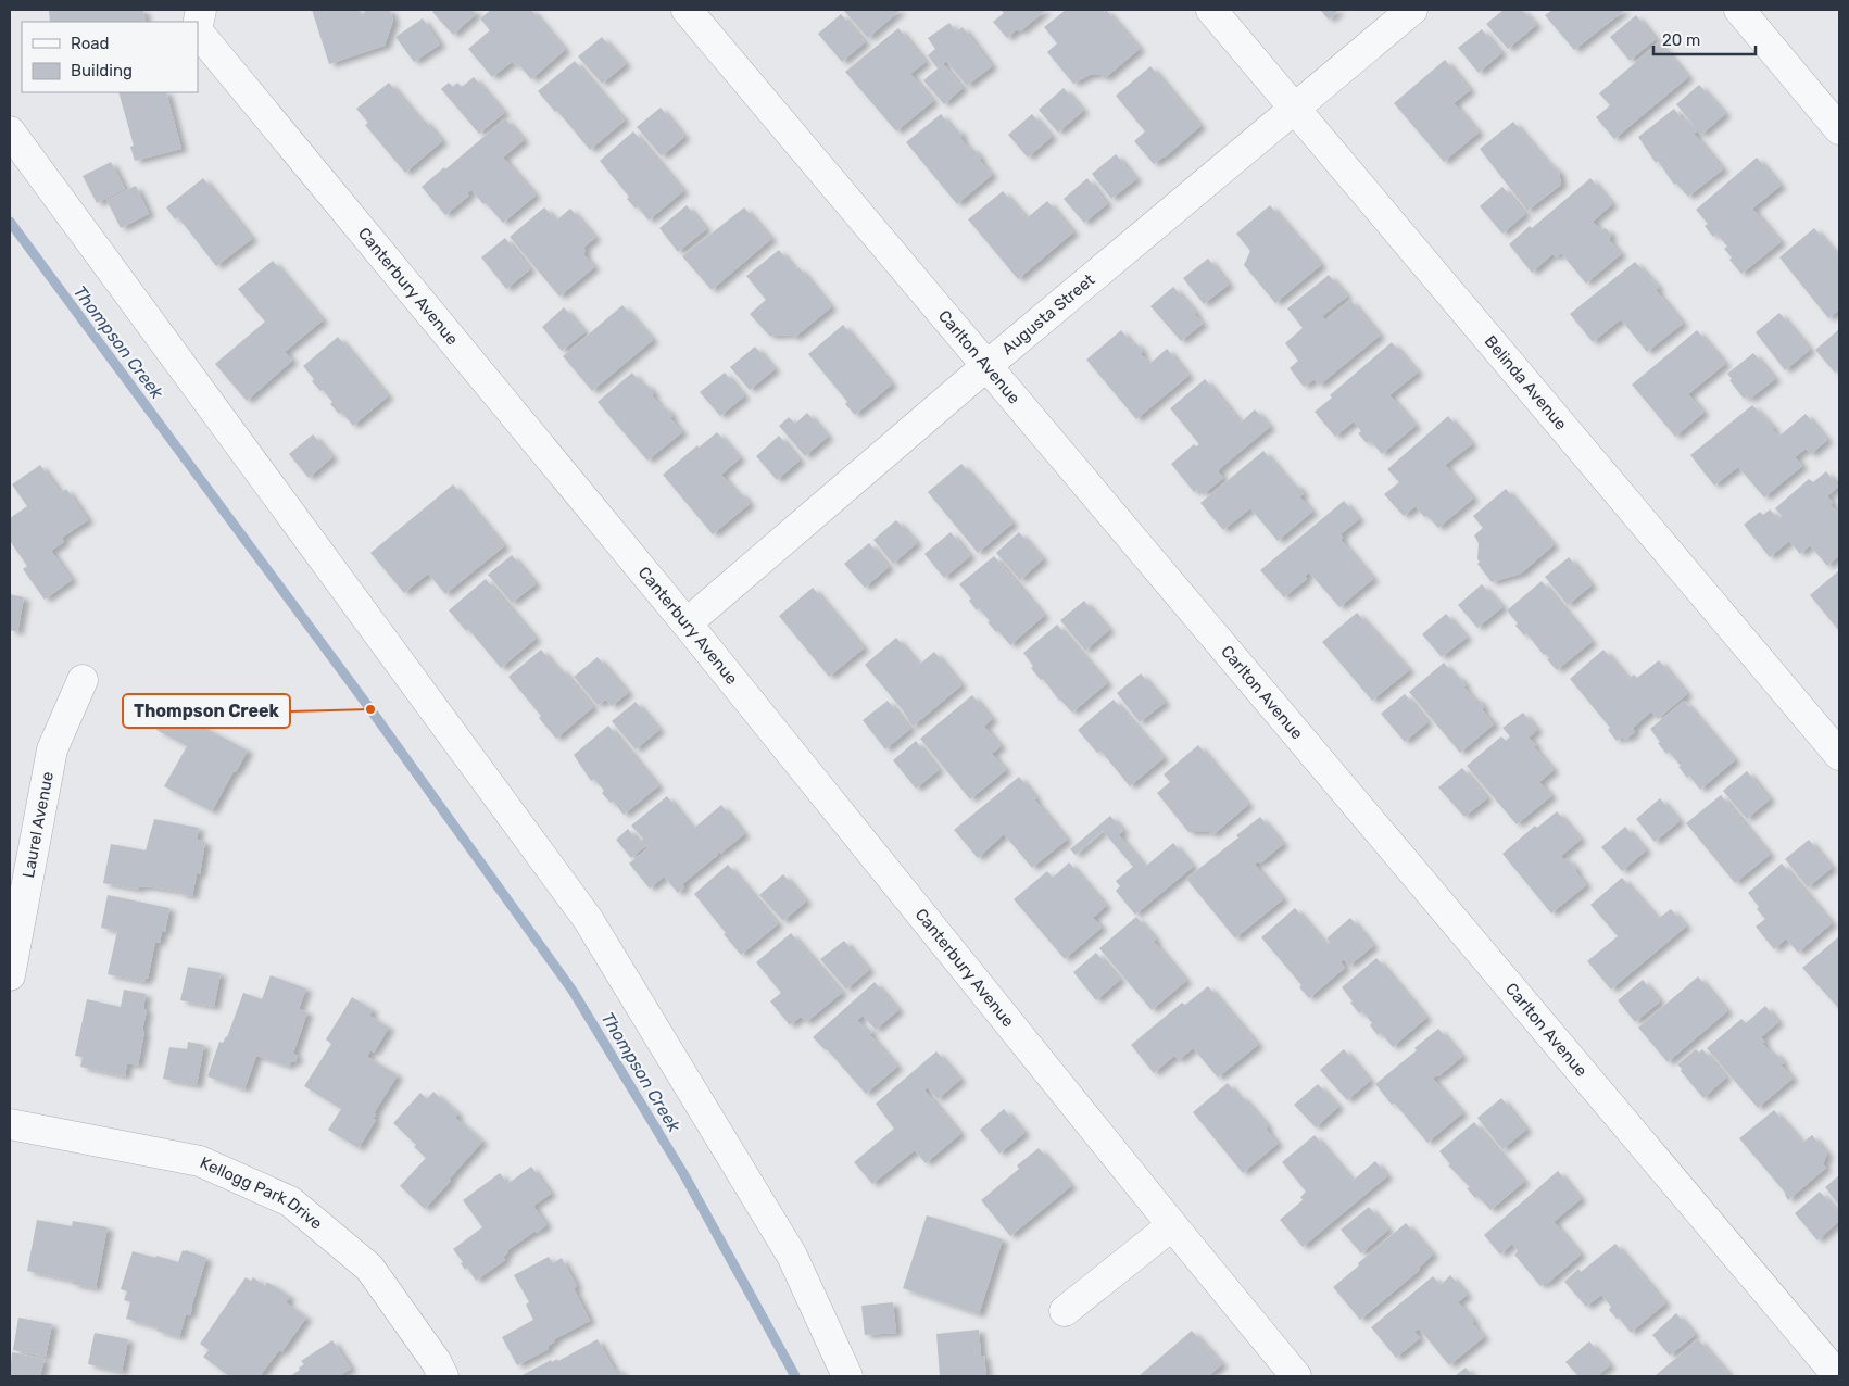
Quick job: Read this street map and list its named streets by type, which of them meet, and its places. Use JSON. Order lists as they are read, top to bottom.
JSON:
{
  "streets": {
    "street": [
      "Canterbury Avenue",
      "Augusta Street",
      "Carlton Avenue",
      "Belinda Avenue",
      "Laurel Avenue",
      "Kellogg Park Drive"
    ]
  },
  "crossings": [
    ["Canterbury Avenue", "Augusta Street"],
    ["Augusta Street", "Carlton Avenue"],
    ["Augusta Street", "Belinda Avenue"]
  ],
  "water": ["Thompson Creek"],
  "places": ["Thompson Creek"],
  "legend": ["Road", "Building"],
  "scale_bar": "20 m"
}
